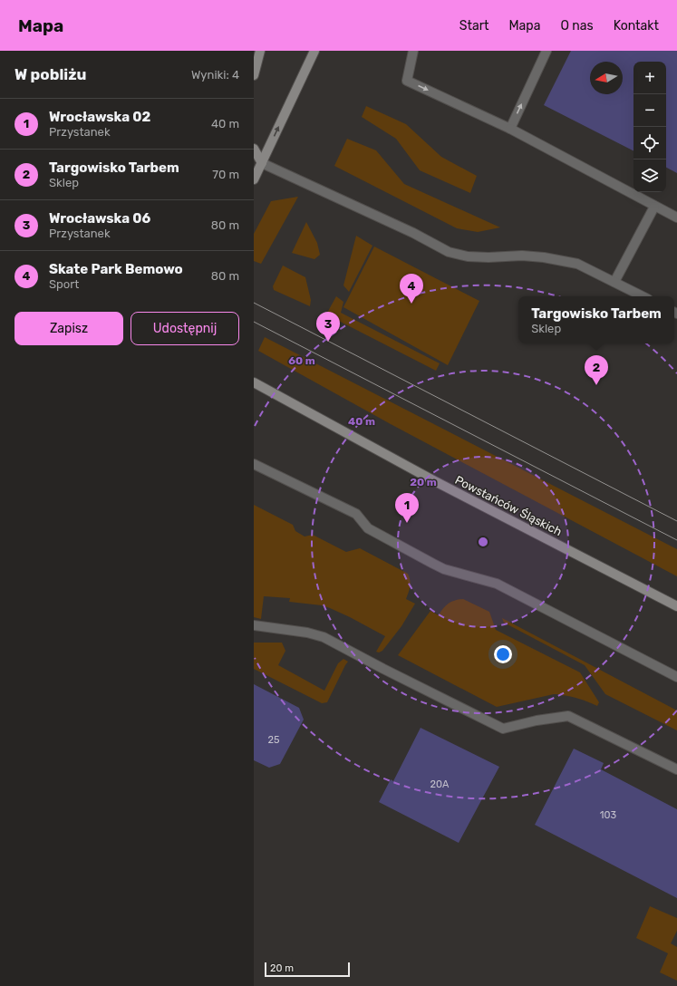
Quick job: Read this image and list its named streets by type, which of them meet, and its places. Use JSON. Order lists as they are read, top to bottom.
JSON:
{
  "streets": {
    "main road": ["Powstańców Śląskich"]
  },
  "house_numbers": ["25", "20A", "103"],
  "scale_bar": "20 m",
  "north": "left",
  "page": {
    "header": "Mapa",
    "nav": [
      "Start",
      "Mapa",
      "O nas",
      "Kontakt"
    ],
    "heading": ["W pobliżu", "Wyniki: 4"],
    "map_buttons": ["+", "−"],
    "list": [
      {
        "mark": "1",
        "name": "Wrocławska 02",
        "note": "Przystanek",
        "value": "40 m"
      },
      {
        "mark": "2",
        "name": "Targowisko Tarbem",
        "note": "Sklep",
        "value": "70 m"
      },
      {
        "mark": "3",
        "name": "Wrocławska 06",
        "note": "Przystanek",
        "value": "80 m"
      },
      {
        "mark": "4",
        "name": "Skate Park Bemowo",
        "note": "Sport",
        "value": "80 m"
      }
    ],
    "pins": [
      "4",
      "3",
      "2",
      "1"
    ],
    "popup": ["Targowisko Tarbem", "Sklep"],
    "buttons": ["Zapisz", "Udostępnij"],
    "scale": "20 m"
  },
  "rings": ["60 m", "40 m", "20 m"]
}
